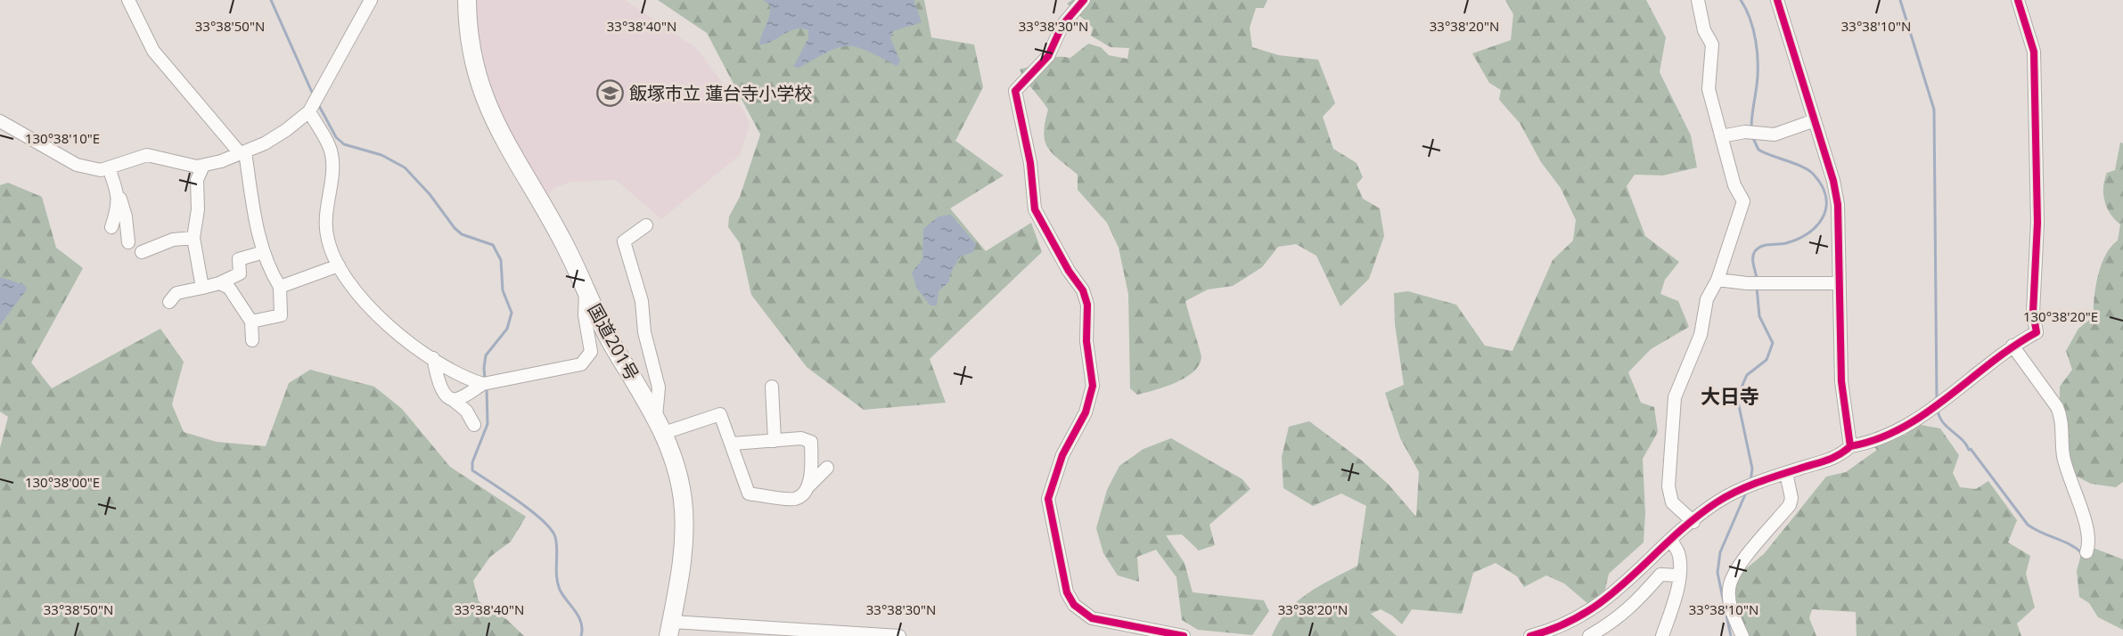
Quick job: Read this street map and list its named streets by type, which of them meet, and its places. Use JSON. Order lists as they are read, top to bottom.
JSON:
{
  "streets": {
    "highway": ["国道201号"]
  },
  "districts": ["大日寺"],
  "places": {
    "school or university": ["飯塚市立 蓮台寺小学校"]
  },
  "coordinates": [
    "33°38'50\"N",
    "33°38'40\"N",
    "33°38'30\"N",
    "33°38'20\"N",
    "33°38'10\"N",
    "130°38'10\"E",
    "130°38'20\"E",
    "130°38'00\"E"
  ]
}
